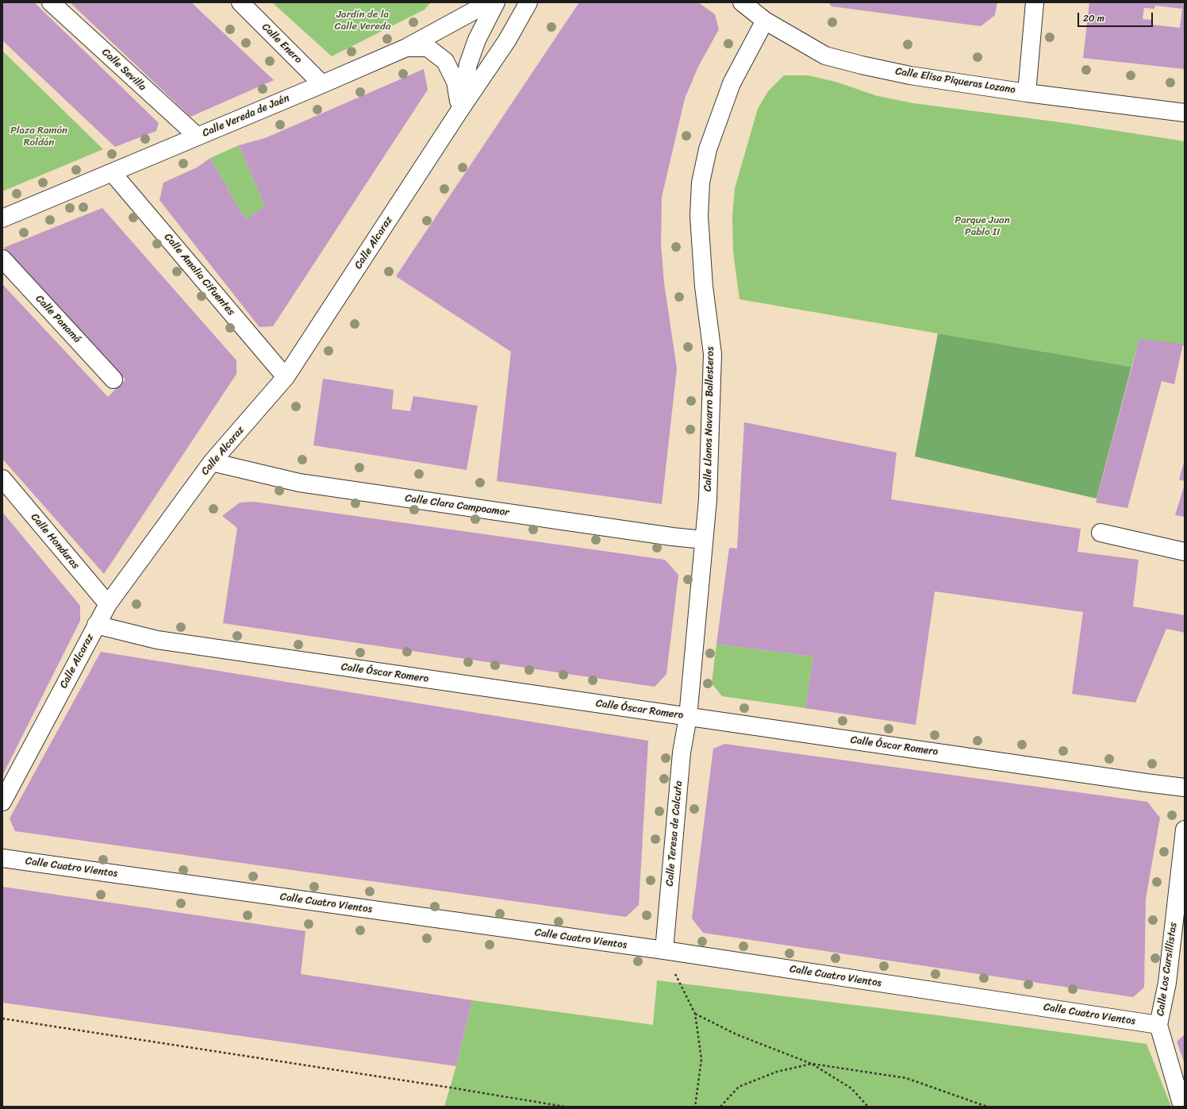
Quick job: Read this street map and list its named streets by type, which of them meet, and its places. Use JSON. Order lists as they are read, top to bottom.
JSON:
{
  "streets": {
    "street": [
      "Calle Enero",
      "Calle Sevilla",
      "Calle Elisa Piqueras Lozano",
      "Calle Vereda de Jaén",
      "Calle Alcaraz",
      "Calle Amalia Cifuentes",
      "Calle Panamá",
      "Calle Llanos Navarro Ballesteros",
      "Calle Clara Campoamor",
      "Calle Honduras",
      "Calle Óscar Romero",
      "Calle Teresa de Calcuta",
      "Calle Cuatro Vientos",
      "Calle Los Cursillistas"
    ]
  },
  "crossings": [
    ["Calle Enero", "Calle Vereda de Jaén"],
    ["Calle Sevilla", "Calle Vereda de Jaén"],
    ["Calle Elisa Piqueras Lozano", "Calle Llanos Navarro Ballesteros"],
    ["Calle Vereda de Jaén", "Calle Amalia Cifuentes"],
    ["Calle Alcaraz", "Calle Amalia Cifuentes"],
    ["Calle Alcaraz", "Calle Clara Campoamor"],
    ["Calle Alcaraz", "Calle Honduras"],
    ["Calle Alcaraz", "Calle Óscar Romero"],
    ["Calle Llanos Navarro Ballesteros", "Calle Clara Campoamor"],
    ["Calle Llanos Navarro Ballesteros", "Calle Óscar Romero"],
    ["Calle Llanos Navarro Ballesteros", "Calle Teresa de Calcuta"],
    ["Calle Óscar Romero", "Calle Teresa de Calcuta"],
    ["Calle Teresa de Calcuta", "Calle Cuatro Vientos"],
    ["Calle Cuatro Vientos", "Calle Los Cursillistas"]
  ],
  "parks": ["Jardín de la Calle Vereda", "Plaza Ramón Roldán", "Parque Juan Pablo II"],
  "scale_bar": "20 m"
}
